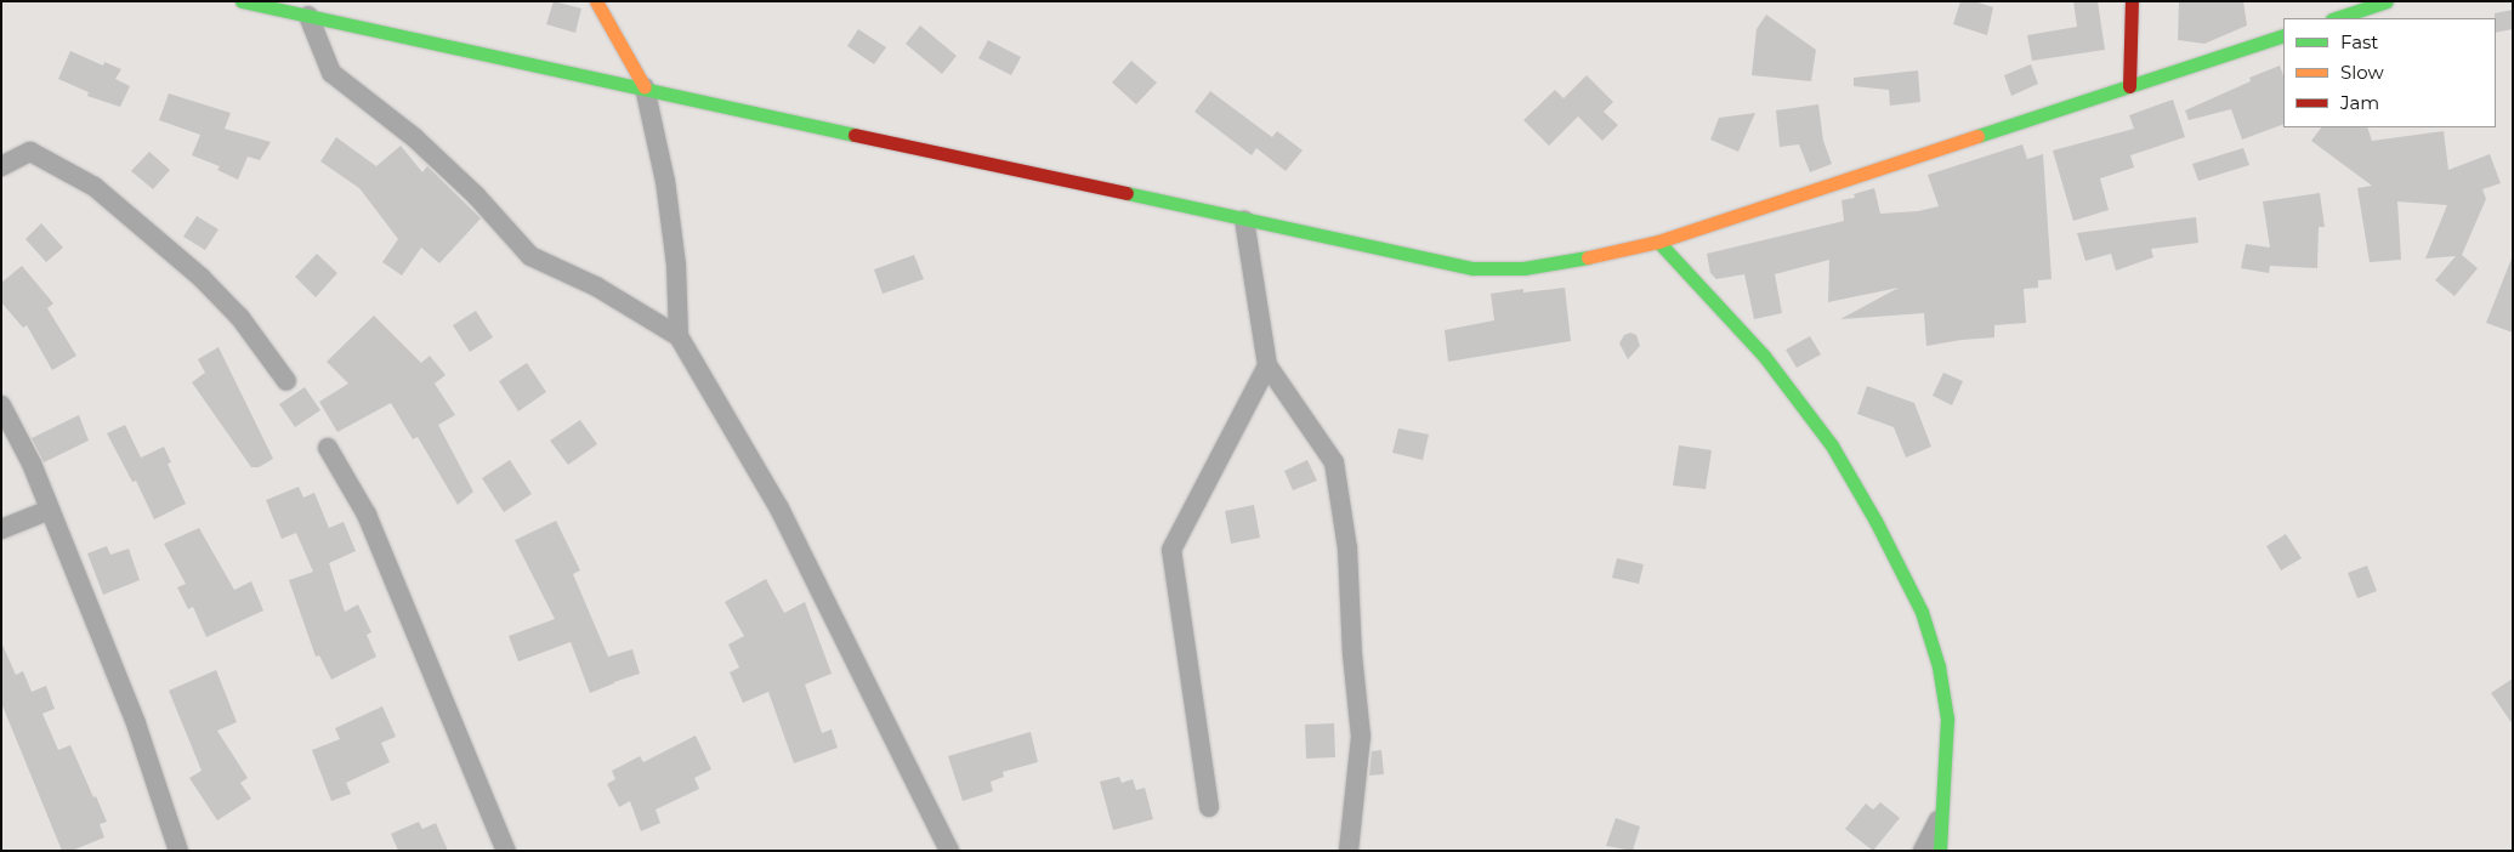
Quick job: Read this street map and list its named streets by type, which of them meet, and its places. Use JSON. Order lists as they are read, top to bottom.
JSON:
{
  "legend": ["Fast", "Slow", "Jam"]
}
